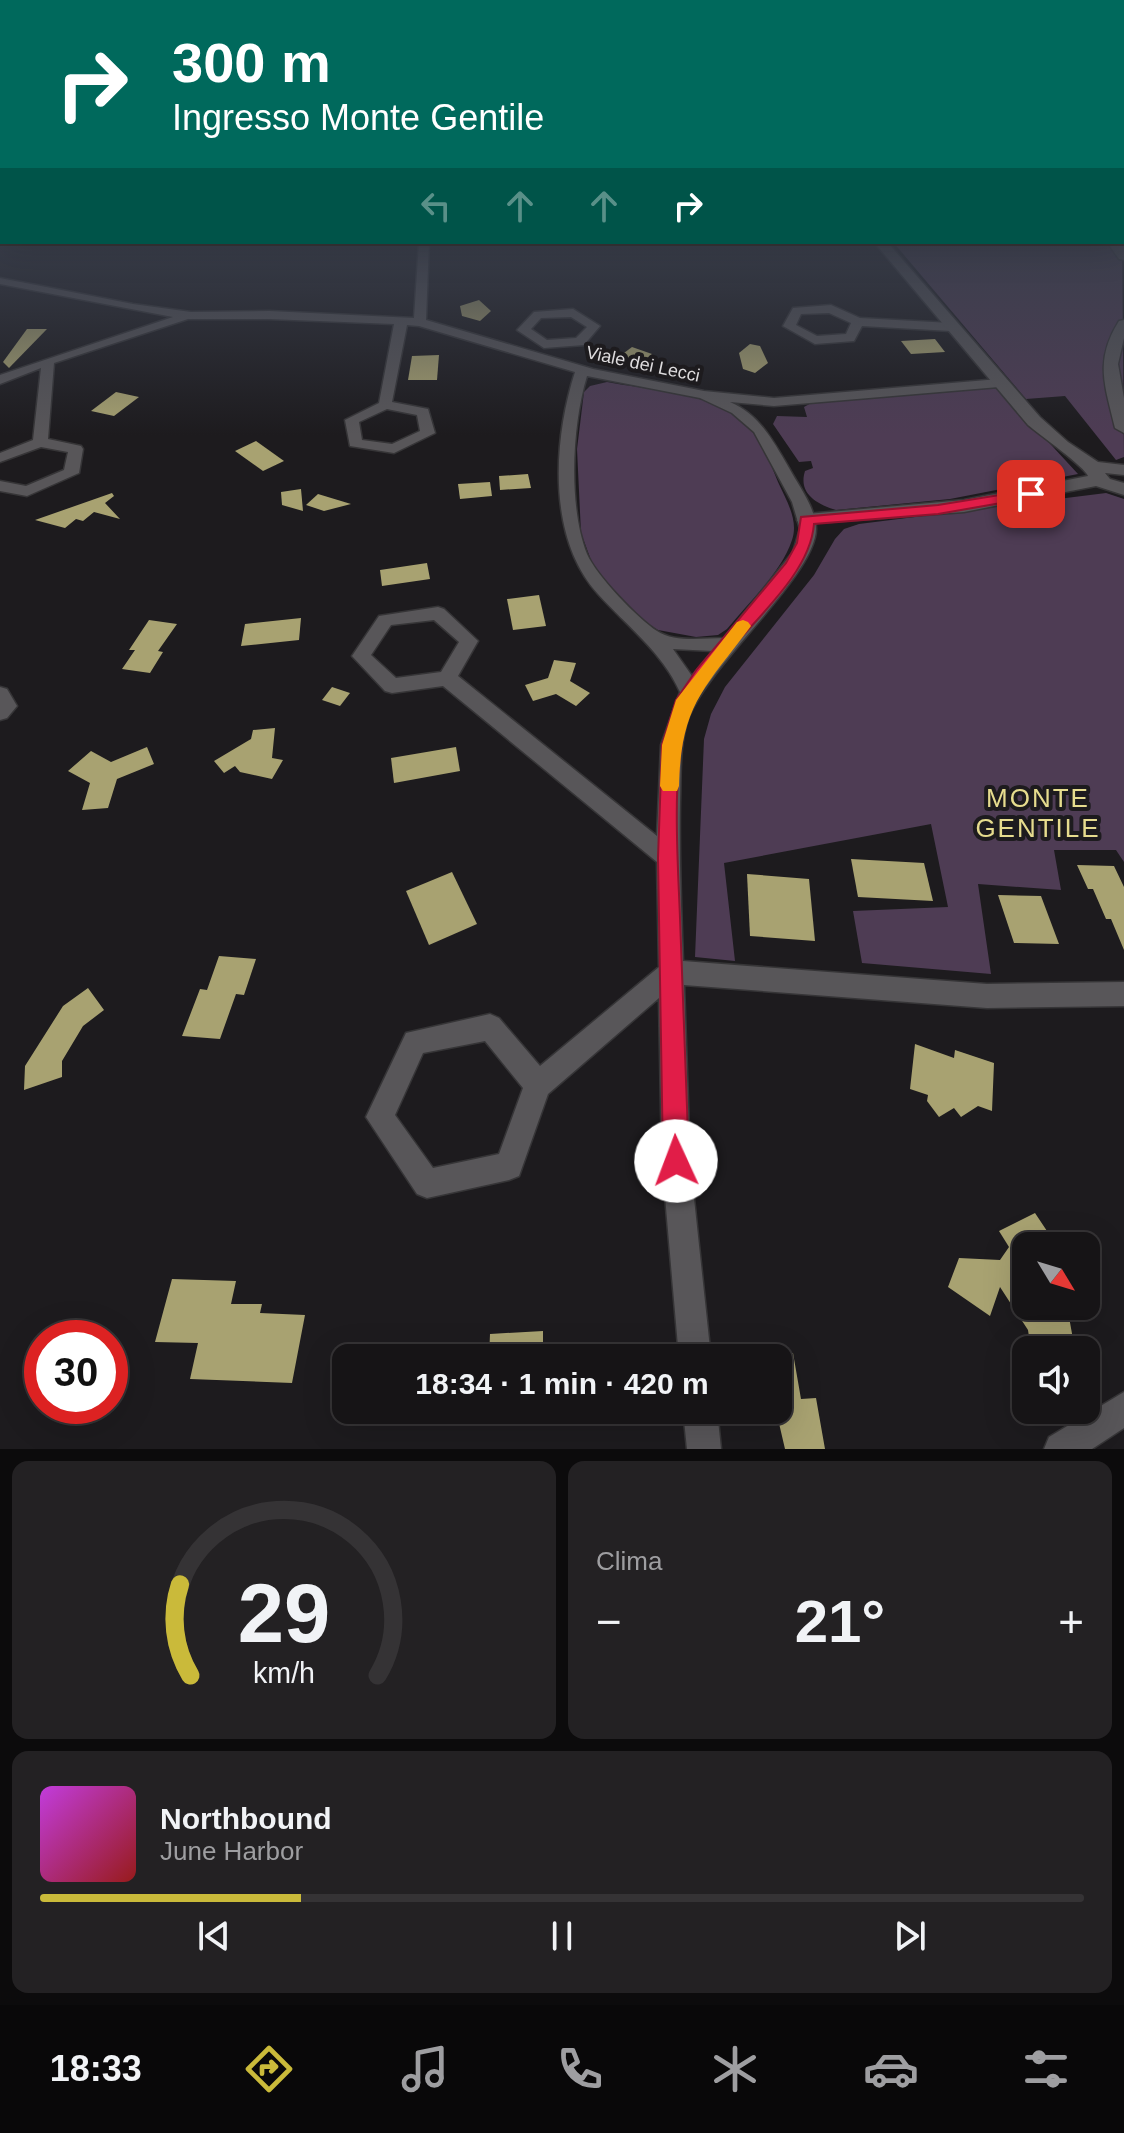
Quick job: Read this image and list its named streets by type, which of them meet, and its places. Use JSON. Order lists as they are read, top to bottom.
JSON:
{
  "streets": {
    "street": ["Viale dei Lecci"]
  },
  "districts": ["MONTE GENTILE"],
  "north": "bottom right",
  "page": {
    "turn": ["300 m", "Ingresso Monte Gentile"],
    "limit": "30",
    "trip": "18:34 · 1 min · 420 m",
    "tile": "Clima",
    "heat": ["−", "21°", "+"],
    "song": ["Northbound", "June Harbor"],
    "tabs": "18:33",
    "gauge": ["29", "km/h"]
  }
}
